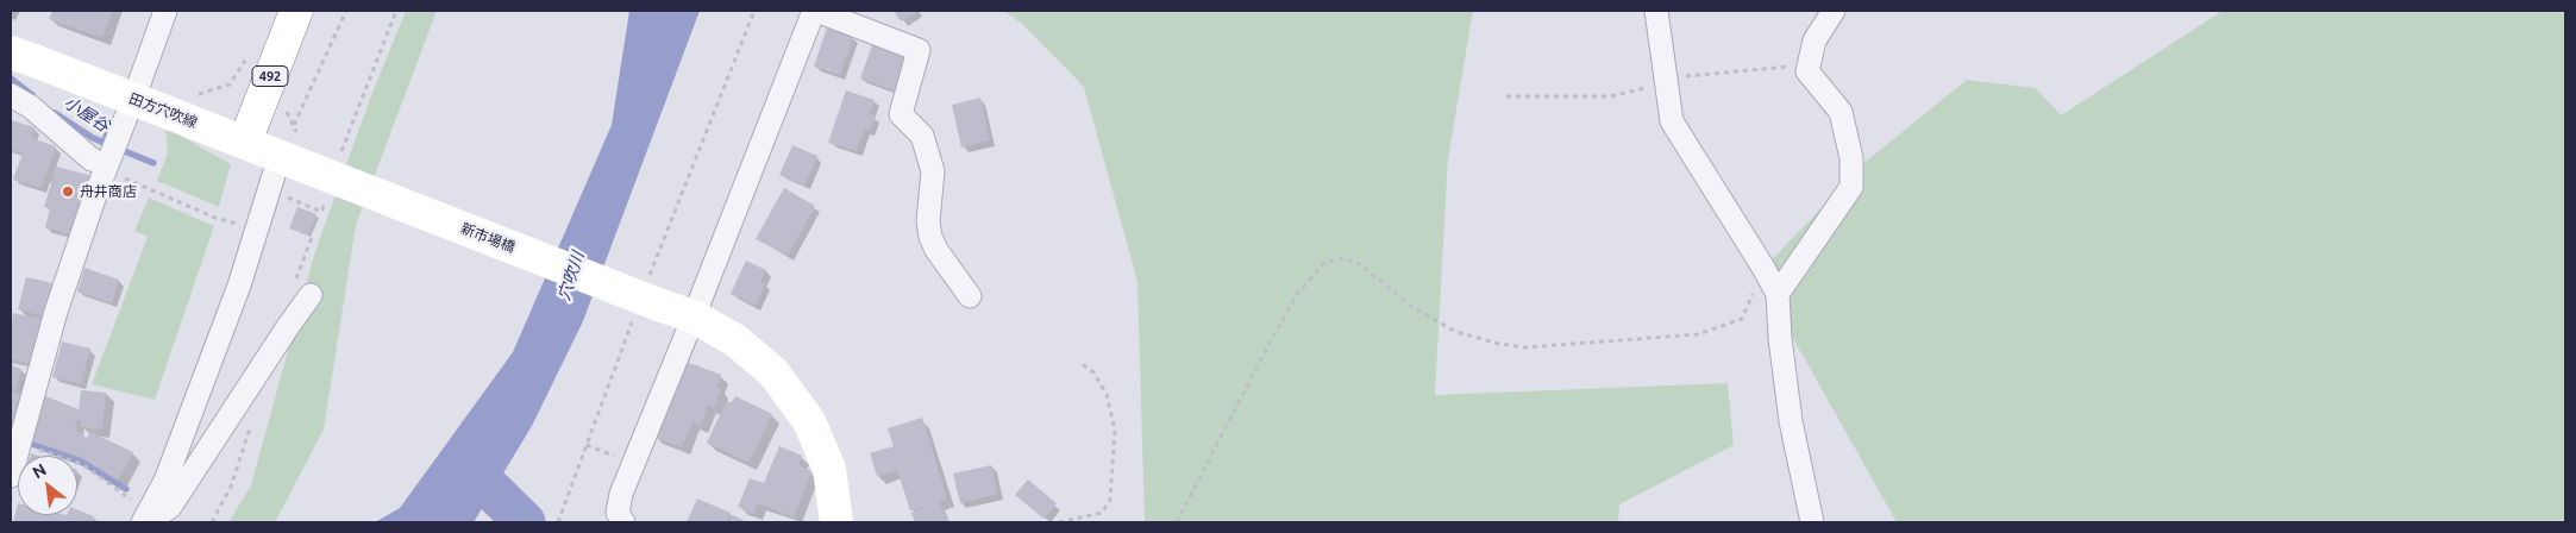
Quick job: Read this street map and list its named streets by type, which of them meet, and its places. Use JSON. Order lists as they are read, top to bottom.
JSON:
{
  "streets": {
    "main road": ["492", "田方穴吹線", "新市場橋"]
  },
  "crossings": [
    ["492", "田方穴吹線"],
    ["田方穴吹線", "新市場橋"]
  ],
  "water": ["小屋谷", "穴吹川"],
  "places": ["舟井商店"],
  "north": "top left"
}
